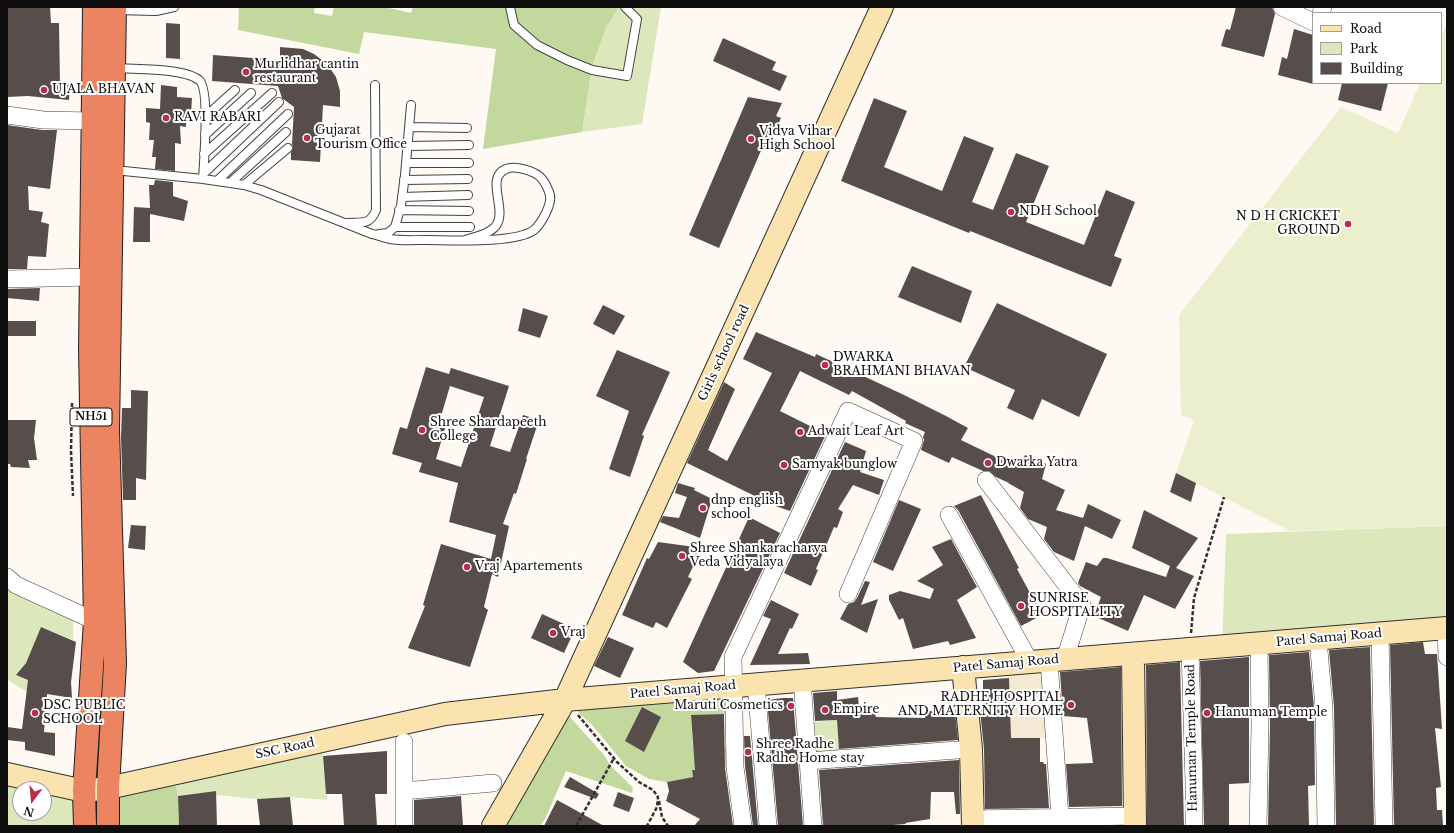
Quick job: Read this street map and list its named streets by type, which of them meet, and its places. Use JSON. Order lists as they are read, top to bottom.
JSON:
{
  "streets": {
    "highway": ["NH51"],
    "main road": ["Girls school road", "Patel Samaj Road", "SSC Road"],
    "street": ["Hanuman Temple Road"]
  },
  "crossings": [
    ["Girls school road", "Patel Samaj Road"],
    ["Girls school road", "SSC Road"],
    ["NH51", "SSC Road"],
    ["Patel Samaj Road", "Hanuman Temple Road"],
    ["Patel Samaj Road", "SSC Road"]
  ],
  "places": [
    "Murlidhar cantin restaurant",
    "UJALA BHAVAN",
    "RAVI RABARI",
    "Gujarat Tourism Office",
    "Vidya Vihar High School",
    "NDH School",
    "N D H CRICKET GROUND",
    "DWARKA BRAHMANI BHAVAN",
    "Shree Shardapeeth College",
    "Adwait Leaf Art",
    "Dwarka Yatra",
    "Samyak bunglow",
    "dnp english school",
    "Shree Shankaracharya Veda Vidyalaya",
    "Vraj Apartements",
    "SUNRISE HOSPITALITY",
    "Vraj",
    "RADHE HOSPITAL AND MATERNITY HOME",
    "Maruti Cosmetics",
    "Empire",
    "DSC PUBLIC SCHOOL",
    "Hanuman Temple",
    "Shree Radhe Radhe Home stay"
  ],
  "legend": ["Road", "Park", "Building"],
  "north": "bottom"
}
